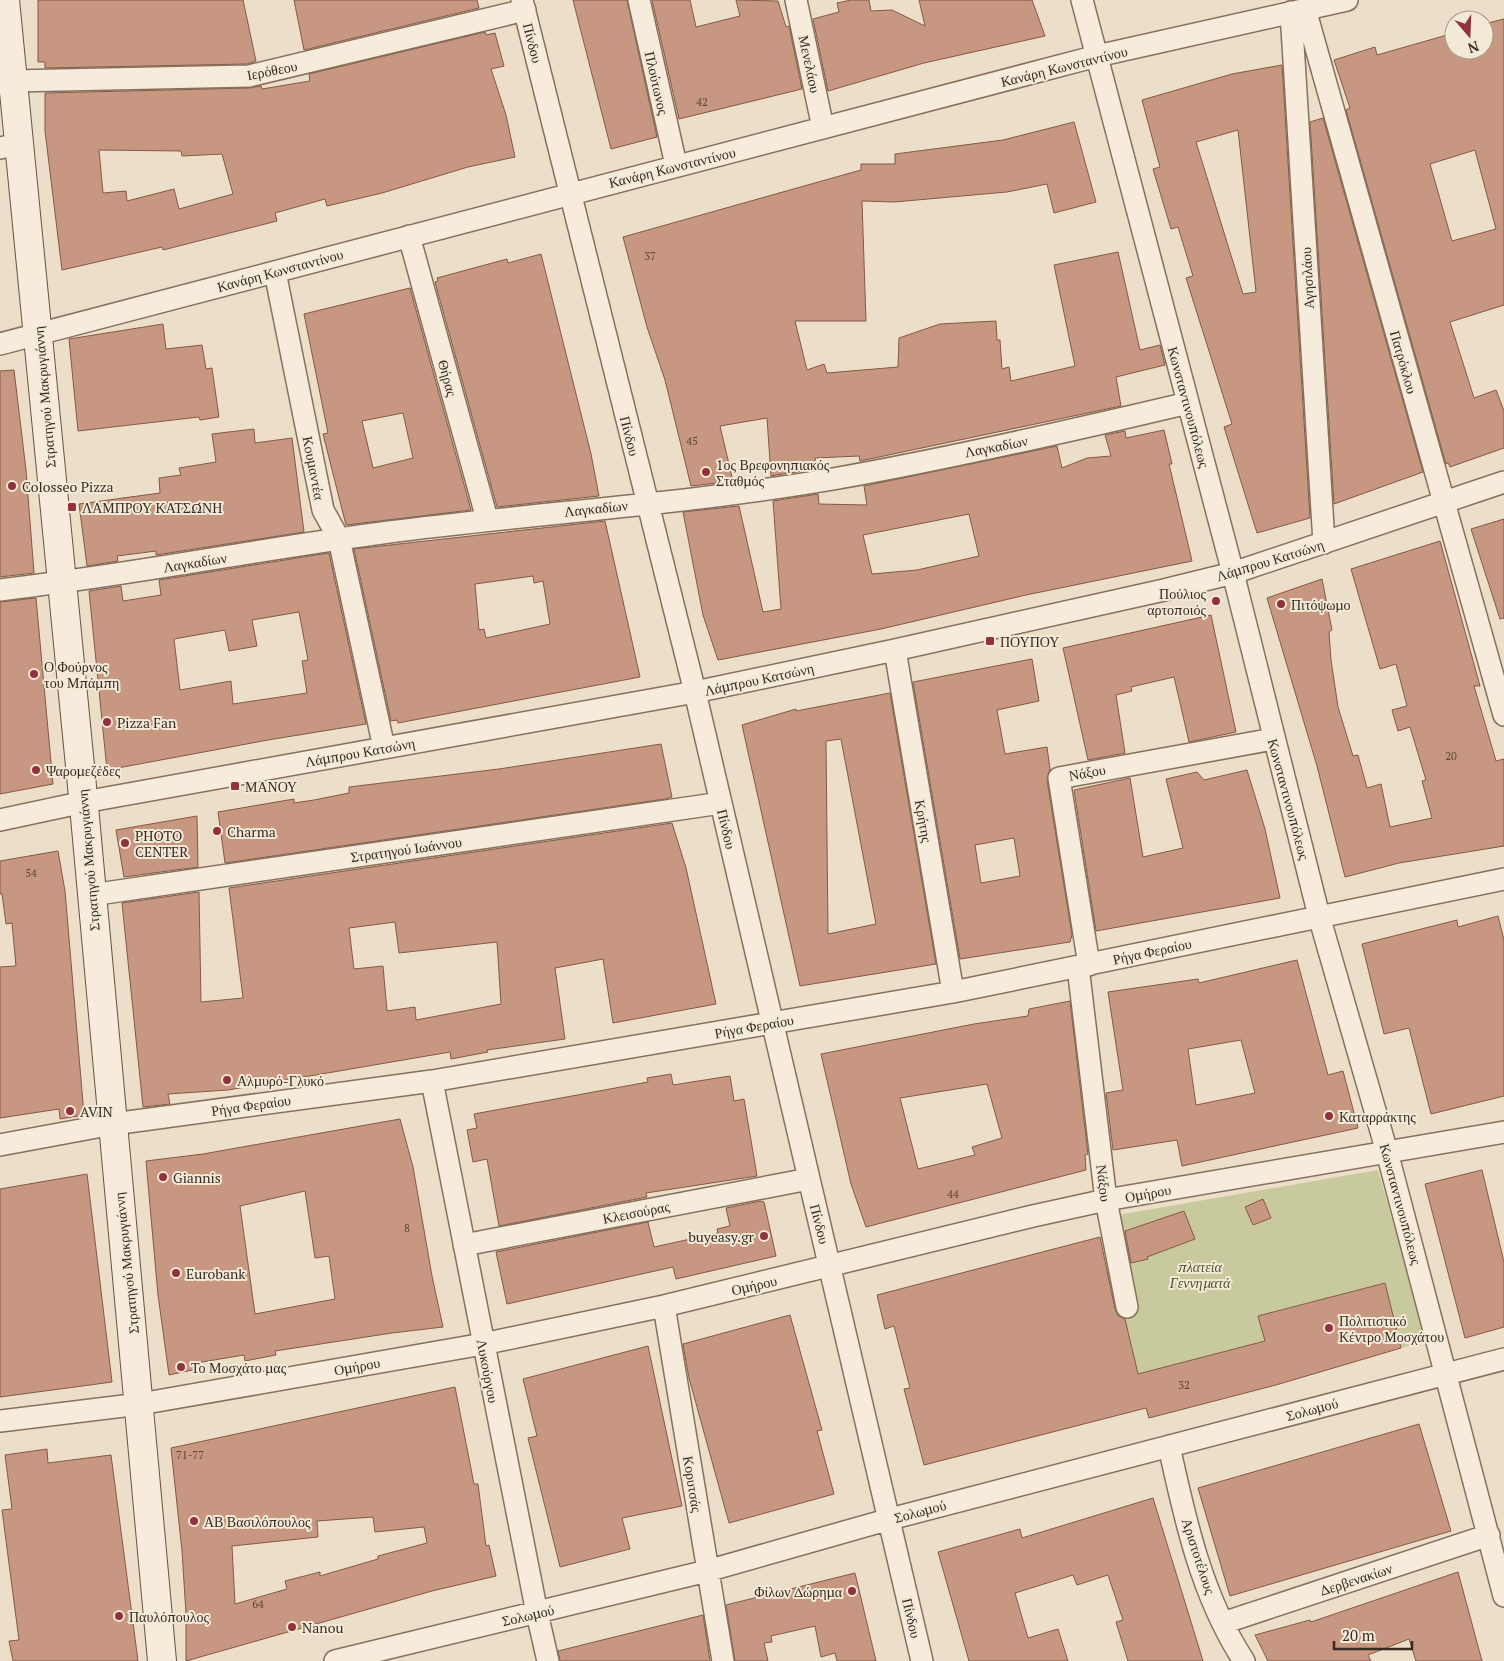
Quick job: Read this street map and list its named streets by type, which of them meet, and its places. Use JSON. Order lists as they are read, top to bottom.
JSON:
{
  "streets": {
    "main road": ["Στρατηγού Μακρυγιάννη"],
    "street": [
      "Πίνδου",
      "Μενελάου",
      "Κανάρη Κωνσταντίνου",
      "Ιερόθεου",
      "Πλούτωνος",
      "Αγησιλάου",
      "Πατρόκλου",
      "Θήρας",
      "Κωνσταντινουπόλεως",
      "Λαγκαδίων",
      "Κουμαντέα",
      "Λάμπρου Κατσώνη",
      "Νάξου",
      "Κρήτης",
      "Στρατηγού Ιωάννου",
      "Ρήγα Φεραίου",
      "Ομήρου",
      "Κλεισούρας",
      "Λυκούργου",
      "Σολωμού",
      "Κορυτσάς",
      "Αριστοτέλους",
      "Δερβενακίων"
    ]
  },
  "crossings": [
    ["Πίνδου", "Κανάρη Κωνσταντίνου"],
    ["Πίνδου", "Ιερόθεου"],
    ["Πίνδου", "Λαγκαδίων"],
    ["Πίνδου", "Λάμπρου Κατσώνη"],
    ["Πίνδου", "Στρατηγού Ιωάννου"],
    ["Πίνδου", "Ρήγα Φεραίου"],
    ["Πίνδου", "Ομήρου"],
    ["Πίνδου", "Κλεισούρας"],
    ["Πίνδου", "Σολωμού"],
    ["Μενελάου", "Κανάρη Κωνσταντίνου"],
    ["Κανάρη Κωνσταντίνου", "Πλούτωνος"],
    ["Κανάρη Κωνσταντίνου", "Αγησιλάου"],
    ["Κανάρη Κωνσταντίνου", "Πατρόκλου"],
    ["Κανάρη Κωνσταντίνου", "Θήρας"],
    ["Κανάρη Κωνσταντίνου", "Στρατηγού Μακρυγιάννη"],
    ["Κανάρη Κωνσταντίνου", "Κωνσταντινουπόλεως"],
    ["Κανάρη Κωνσταντίνου", "Κουμαντέα"],
    ["Ιερόθεου", "Στρατηγού Μακρυγιάννη"],
    ["Αγησιλάου", "Πατρόκλου"],
    ["Αγησιλάου", "Λάμπρου Κατσώνη"],
    ["Πατρόκλου", "Λάμπρου Κατσώνη"],
    ["Θήρας", "Λαγκαδίων"],
    ["Στρατηγού Μακρυγιάννη", "Λαγκαδίων"],
    ["Στρατηγού Μακρυγιάννη", "Λάμπρου Κατσώνη"],
    ["Στρατηγού Μακρυγιάννη", "Στρατηγού Ιωάννου"],
    ["Στρατηγού Μακρυγιάννη", "Ρήγα Φεραίου"],
    ["Στρατηγού Μακρυγιάννη", "Ομήρου"],
    ["Κωνσταντινουπόλεως", "Λαγκαδίων"],
    ["Κωνσταντινουπόλεως", "Λάμπρου Κατσώνη"],
    ["Κωνσταντινουπόλεως", "Νάξου"],
    ["Κωνσταντινουπόλεως", "Ρήγα Φεραίου"],
    ["Κωνσταντινουπόλεως", "Ομήρου"],
    ["Κωνσταντινουπόλεως", "Σολωμού"],
    ["Κωνσταντινουπόλεως", "Δερβενακίων"],
    ["Λαγκαδίων", "Κουμαντέα"],
    ["Κουμαντέα", "Λάμπρου Κατσώνη"],
    ["Λάμπρου Κατσώνη", "Κρήτης"],
    ["Νάξου", "Ρήγα Φεραίου"],
    ["Νάξου", "Ομήρου"],
    ["Κρήτης", "Ρήγα Φεραίου"],
    ["Ρήγα Φεραίου", "Λυκούργου"],
    ["Ομήρου", "Λυκούργου"],
    ["Ομήρου", "Κορυτσάς"],
    ["Κλεισούρας", "Λυκούργου"],
    ["Λυκούργου", "Σολωμού"],
    ["Σολωμού", "Κορυτσάς"],
    ["Σολωμού", "Αριστοτέλους"],
    ["Αριστοτέλους", "Δερβενακίων"]
  ],
  "parks": ["πλατεία Γεννηματά"],
  "places": {
    "other": [
      "1ος Βρεφονηπιακός Σταθμός",
      "Colosseo Pizza",
      "Πούλιος αρτοποιός",
      "Πιτόψωμο",
      "Ο Φούρνος του Μπάμπη",
      "Pizza Fan",
      "Ψαρομεζέδες",
      "Charma",
      "PHOTO CENTER",
      "Αλμυρό-Γλυκό",
      "AVIN",
      "Καταρράκτης",
      "Giannis",
      "buyeasy.gr",
      "Eurobank",
      "Πολιτιστικό Κέντρο Μοσχάτου",
      "Το Μοσχάτο μας",
      "ΑΒ Βασιλόπουλος",
      "Φίλων Δώρημα",
      "Παυλόπουλος",
      "Nanou"
    ],
    "transit": ["ΛΑΜΠΡΟΥ ΚΑΤΣΏΝΗ", "ΠΟΥΠΟΥ", "ΜΑΝΟΥ"]
  },
  "house_numbers": [
    "42",
    "37",
    "45",
    "20",
    "54",
    "44",
    "8",
    "32",
    "71-77",
    "64"
  ],
  "scale_bar": "20 m",
  "north": "bottom"
}
